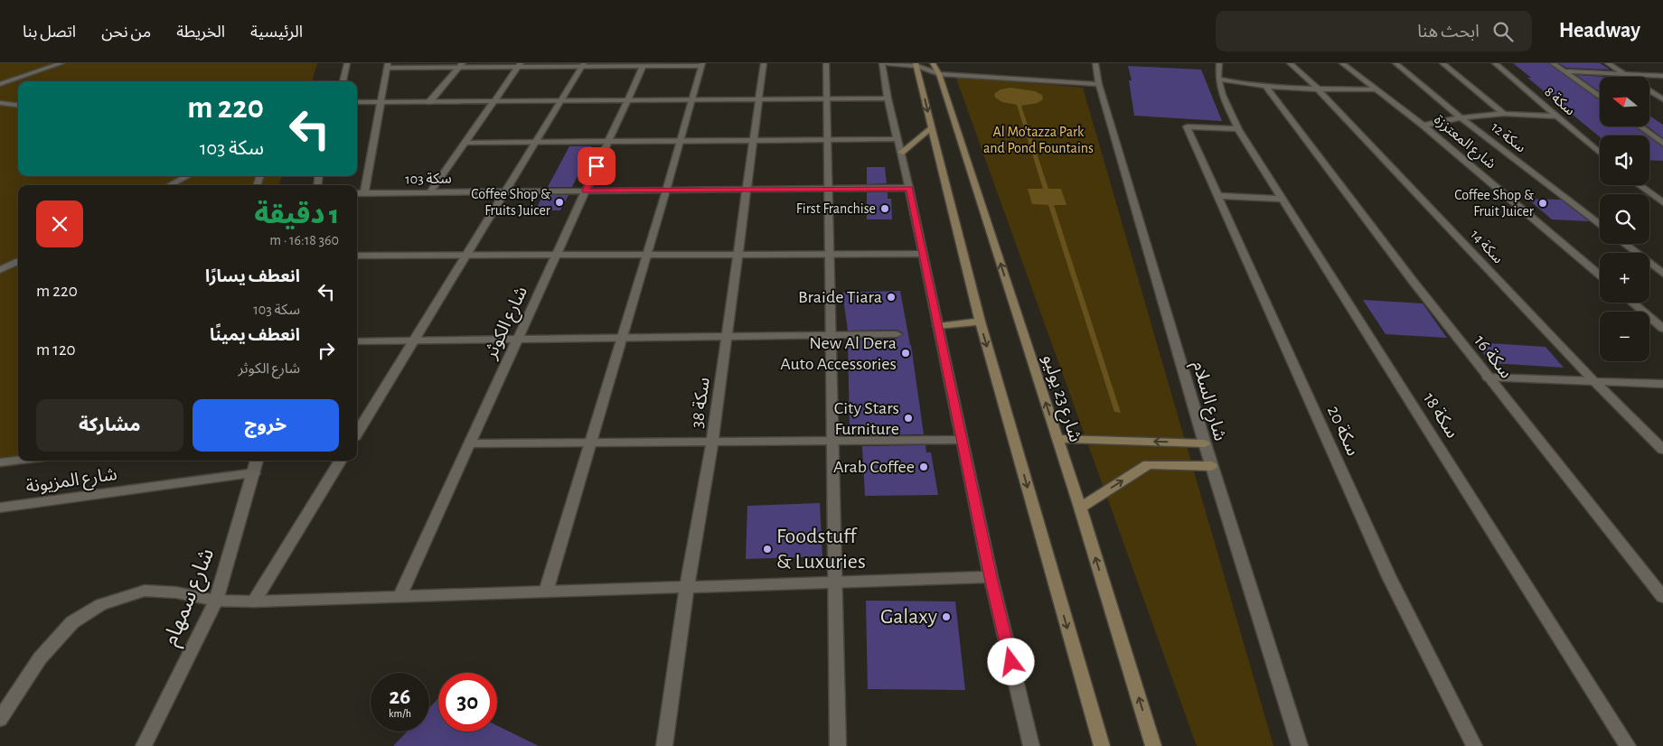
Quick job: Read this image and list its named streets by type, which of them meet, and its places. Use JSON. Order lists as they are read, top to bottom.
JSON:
{
  "streets": {
    "main road": ["شارع 23 يوليو"],
    "street": [
      "سكة 8",
      "سكة 12",
      "شارع المعتززة",
      "سكة 103",
      "سكة 14",
      "شارع الكوثر",
      "سكة 16",
      "شارع السلام",
      "سكة 38",
      "سكة 18",
      "سكة 20",
      "شارع المزيونة",
      "شارع سمهام"
    ]
  },
  "crossings": [
    ["سكة 103", "شارع الكوثر"],
    ["سكة 103", "سكة 38"],
    ["سكة 18", "سكة 20"],
    ["شارع المزيونة", "شارع سمهام"]
  ],
  "parks": ["Al Mo'tazza Park and Pond Fountains"],
  "places": [
    "Coffee Shop & Fruits Juicer",
    "Coffee Shop & Fruit Juicer",
    "First Franchise",
    "Braide Tiara",
    "New Al Dera Auto Accessories",
    "City Stars Furniture",
    "Arab Coffee",
    "Foodstuff & Luxuries",
    "Galaxy"
  ],
  "north": "left",
  "page": {
    "header": "Headway",
    "search": "ابحث هنا",
    "nav": [
      "الرئيسية",
      "الخريطة",
      "من نحن",
      "اتصل بنا"
    ],
    "map_buttons": ["+", "−"],
    "turn": ["220 m", "سكة 103"],
    "heading": ["1 دقيقة", "360 m · 16:18"],
    "list": [
      {
        "name": "انعطف يسارًا",
        "note": "سكة 103",
        "value": "220 m"
      },
      {
        "name": "انعطف يمينًا",
        "note": "شارع الكوثر",
        "value": "120 m"
      }
    ],
    "buttons": ["خروج", "مشاركة"],
    "speed": "26 km/h",
    "limit": "30"
  }
}
